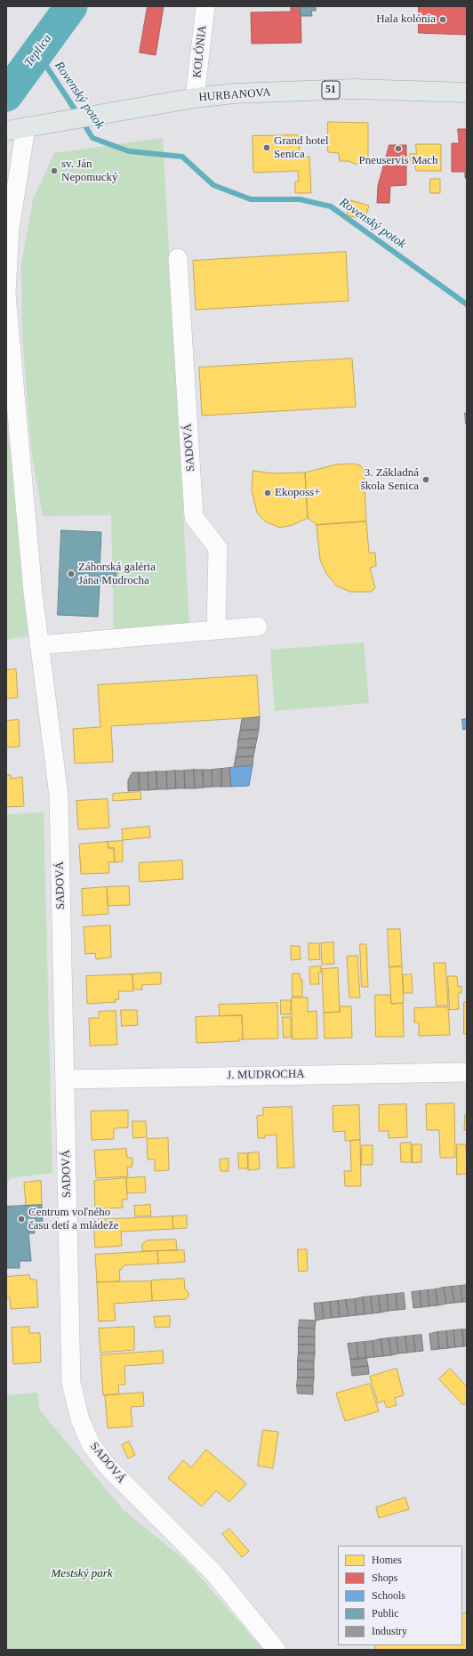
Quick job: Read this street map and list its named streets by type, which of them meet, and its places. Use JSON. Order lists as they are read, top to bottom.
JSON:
{
  "streets": {
    "main road": ["51", "HURBANOVA"],
    "street": ["KOLÓNIA", "SADOVÁ", "J. MUDROCHA"]
  },
  "crossings": [
    ["KOLÓNIA", "HURBANOVA"],
    ["HURBANOVA", "SADOVÁ"],
    ["SADOVÁ", "J. MUDROCHA"]
  ],
  "water": ["Teplica", "Rovenský potok"],
  "parks": ["Mestský park"],
  "places": [
    "Hala kolónia",
    "Grand hotel Senica",
    "Pneuservis Mach",
    "sv. Ján Nepomucký",
    "3. Základná škola Senica",
    "Ekoposs+",
    "Záhorská galéria Jána Mudrocha",
    "Centrum voľného času detí a mládeže"
  ],
  "legend": [
    "Homes",
    "Shops",
    "Schools",
    "Public",
    "Industry"
  ]
}
